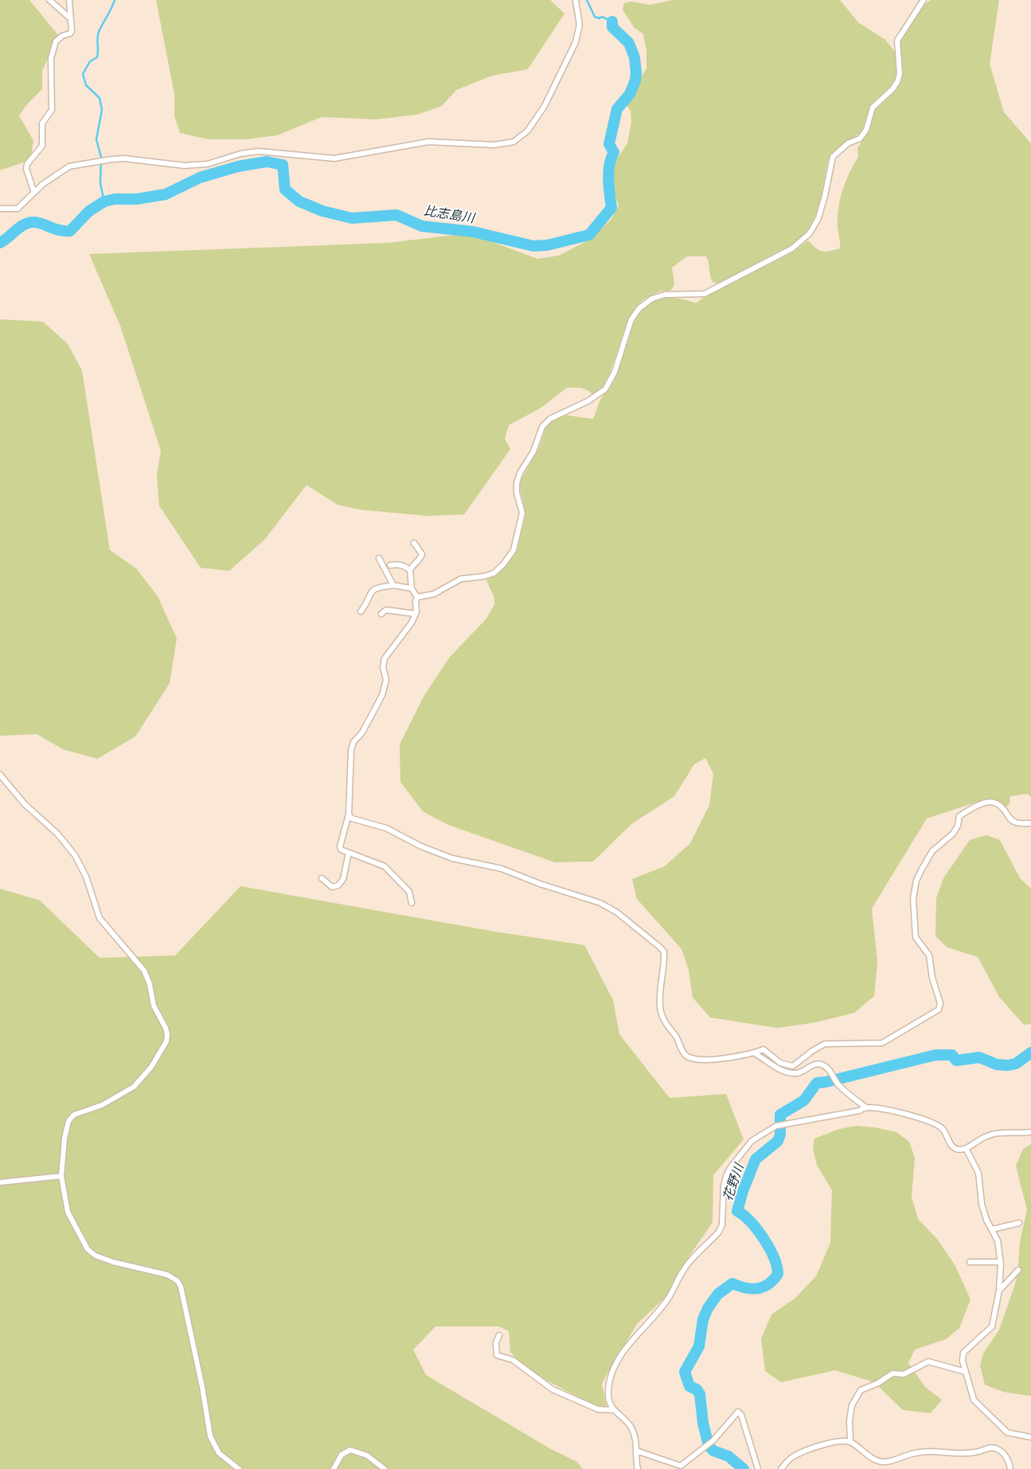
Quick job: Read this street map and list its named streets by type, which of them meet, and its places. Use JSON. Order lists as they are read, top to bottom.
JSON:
{
  "water": ["比志島川", "花野川"]
}
